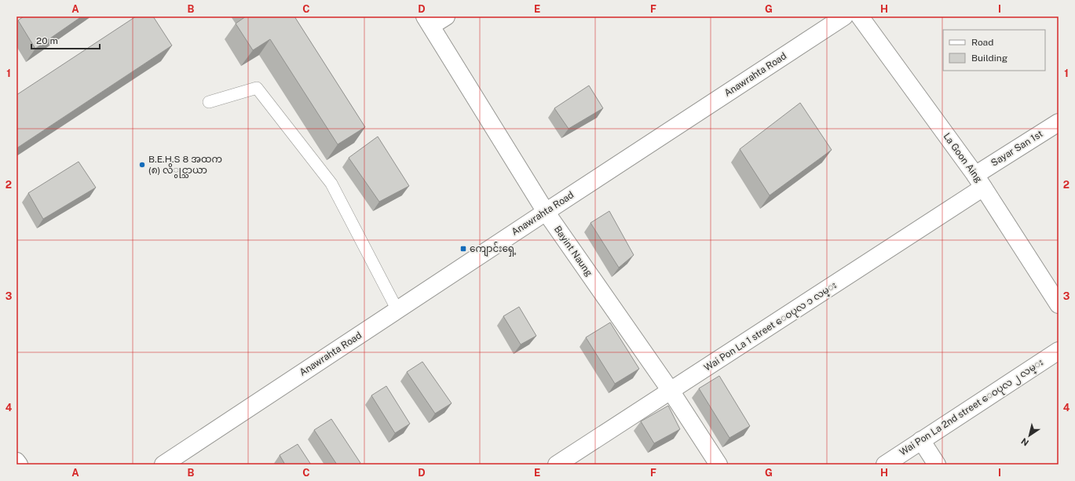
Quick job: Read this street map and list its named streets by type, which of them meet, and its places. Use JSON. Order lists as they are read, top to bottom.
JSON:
{
  "streets": {
    "street": [
      "Anawrahta Road",
      "Sayar San 1st",
      "La Goon Aing",
      "Bayint Naung",
      "Wai Pon La 1 street ေဝပုလ ၁ လမ္း",
      "Wai Pon La 2nd street ေဝပုလ ၂ လမ္း"
    ]
  },
  "crossings": [
    ["Anawrahta Road", "Bayint Naung"],
    ["Sayar San 1st", "La Goon Aing"],
    ["Sayar San 1st", "Wai Pon La 1 street ေဝပုလ ၁ လမ္း"],
    ["La Goon Aing", "Wai Pon La 1 street ေဝပုလ ၁ လမ္း"],
    ["Bayint Naung", "Wai Pon La 1 street ေဝပုလ ၁ လမ္း"]
  ],
  "places": {
    "other": ["B.E.H.S 8 အထက (၈) လိွုင္သာယာ"],
    "transit": ["ကျောင်းရှေ့"]
  },
  "legend": ["Road", "Building"],
  "scale_bar": "20 m",
  "north": "bottom left",
  "grid": {
    "columns": [
      "A",
      "B",
      "C",
      "D",
      "E",
      "F",
      "G",
      "H",
      "I"
    ],
    "rows": [
      "1",
      "2",
      "3",
      "4"
    ]
  }
}
